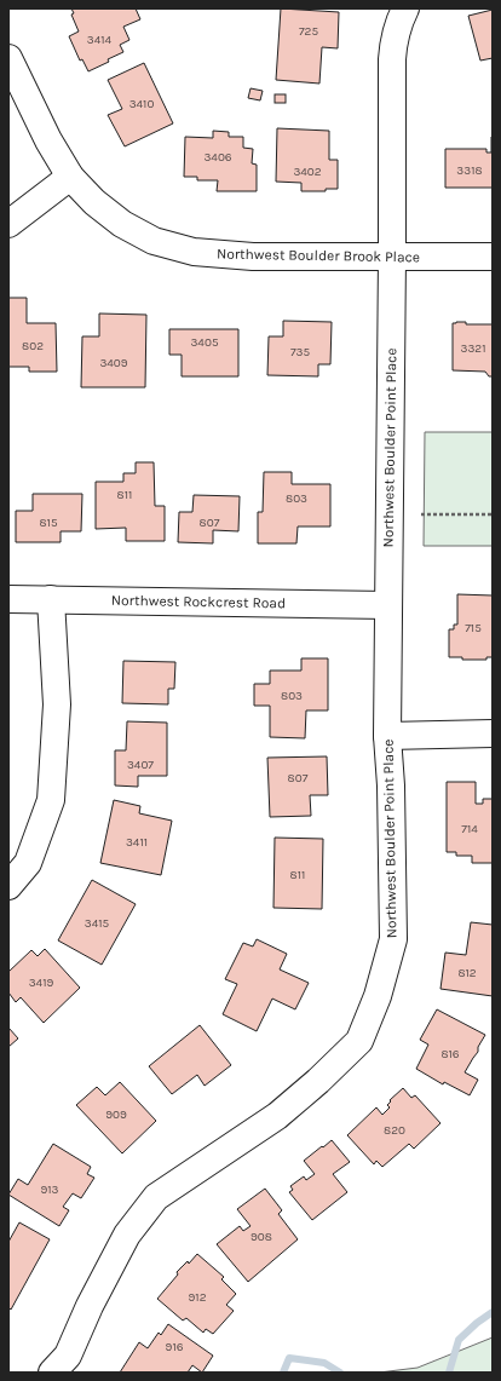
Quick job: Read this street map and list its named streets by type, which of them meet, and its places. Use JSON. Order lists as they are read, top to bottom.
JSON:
{
  "streets": {
    "street": ["Northwest Boulder Brook Place", "Northwest Boulder Point Place", "Northwest Rockcrest Road"]
  },
  "crossings": [
    ["Northwest Boulder Brook Place", "Northwest Boulder Point Place"],
    ["Northwest Boulder Point Place", "Northwest Rockcrest Road"]
  ],
  "house_numbers": [
    "725",
    "3414",
    "3410",
    "3406",
    "3318",
    "3402",
    "3405",
    "802",
    "3321",
    "735",
    "3409",
    "811",
    "803",
    "815",
    "807",
    "715",
    "803",
    "3407",
    "807",
    "714",
    "3411",
    "811",
    "3415",
    "812",
    "3419",
    "816",
    "909",
    "820",
    "913",
    "908",
    "912",
    "916"
  ]
}
